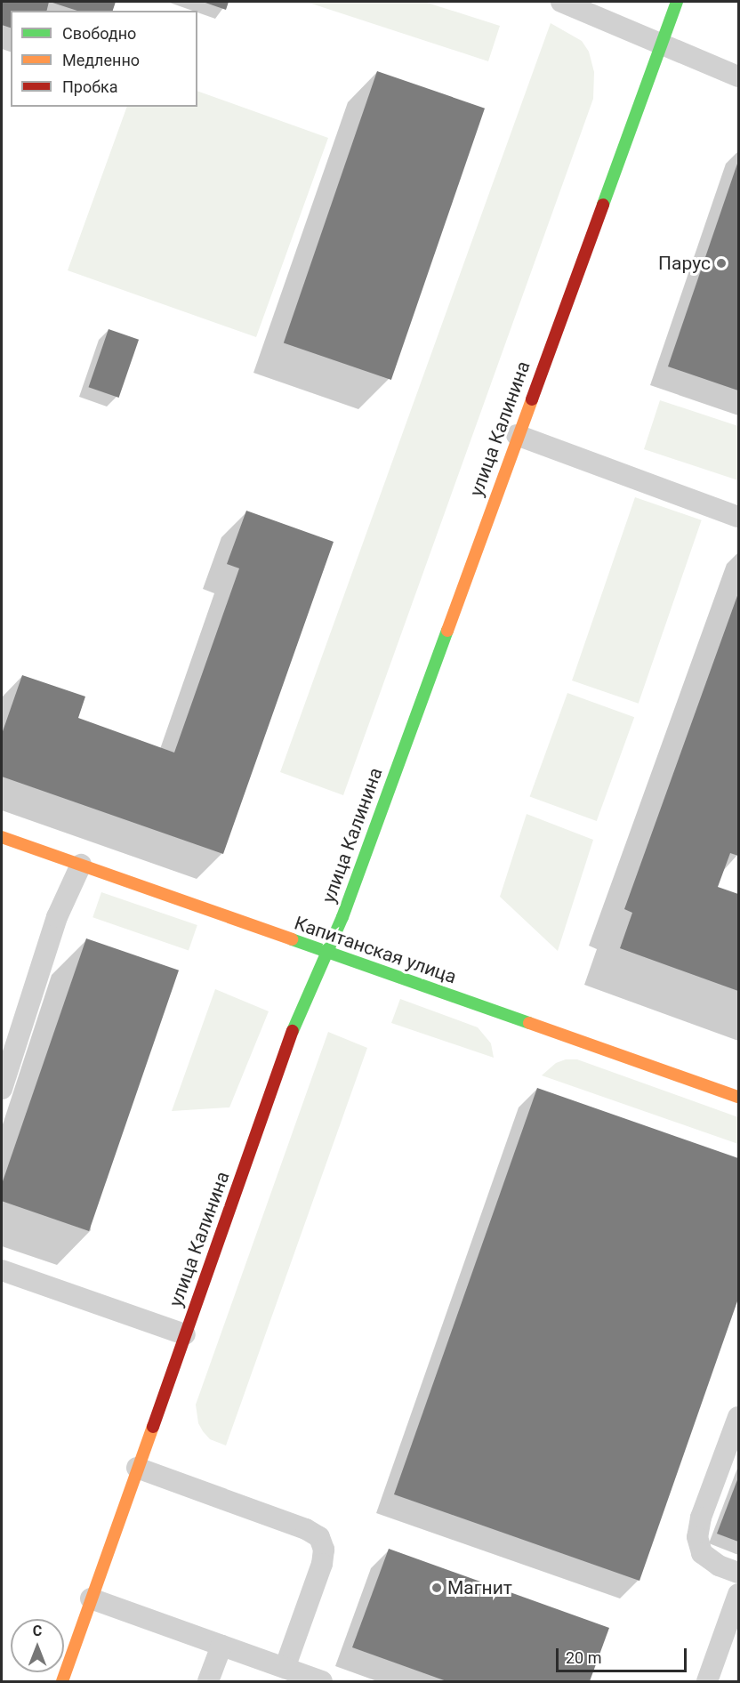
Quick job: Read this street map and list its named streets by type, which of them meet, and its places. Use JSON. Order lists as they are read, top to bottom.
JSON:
{
  "streets": {
    "main road": ["улица Калинина", "Капитанская улица"]
  },
  "crossings": [
    ["улица Калинина", "Капитанская улица"]
  ],
  "places": ["Парус", "Магнит"],
  "legend": ["Свободно", "Медленно", "Пробка"],
  "scale_bar": "20 m",
  "north": "top"
}
